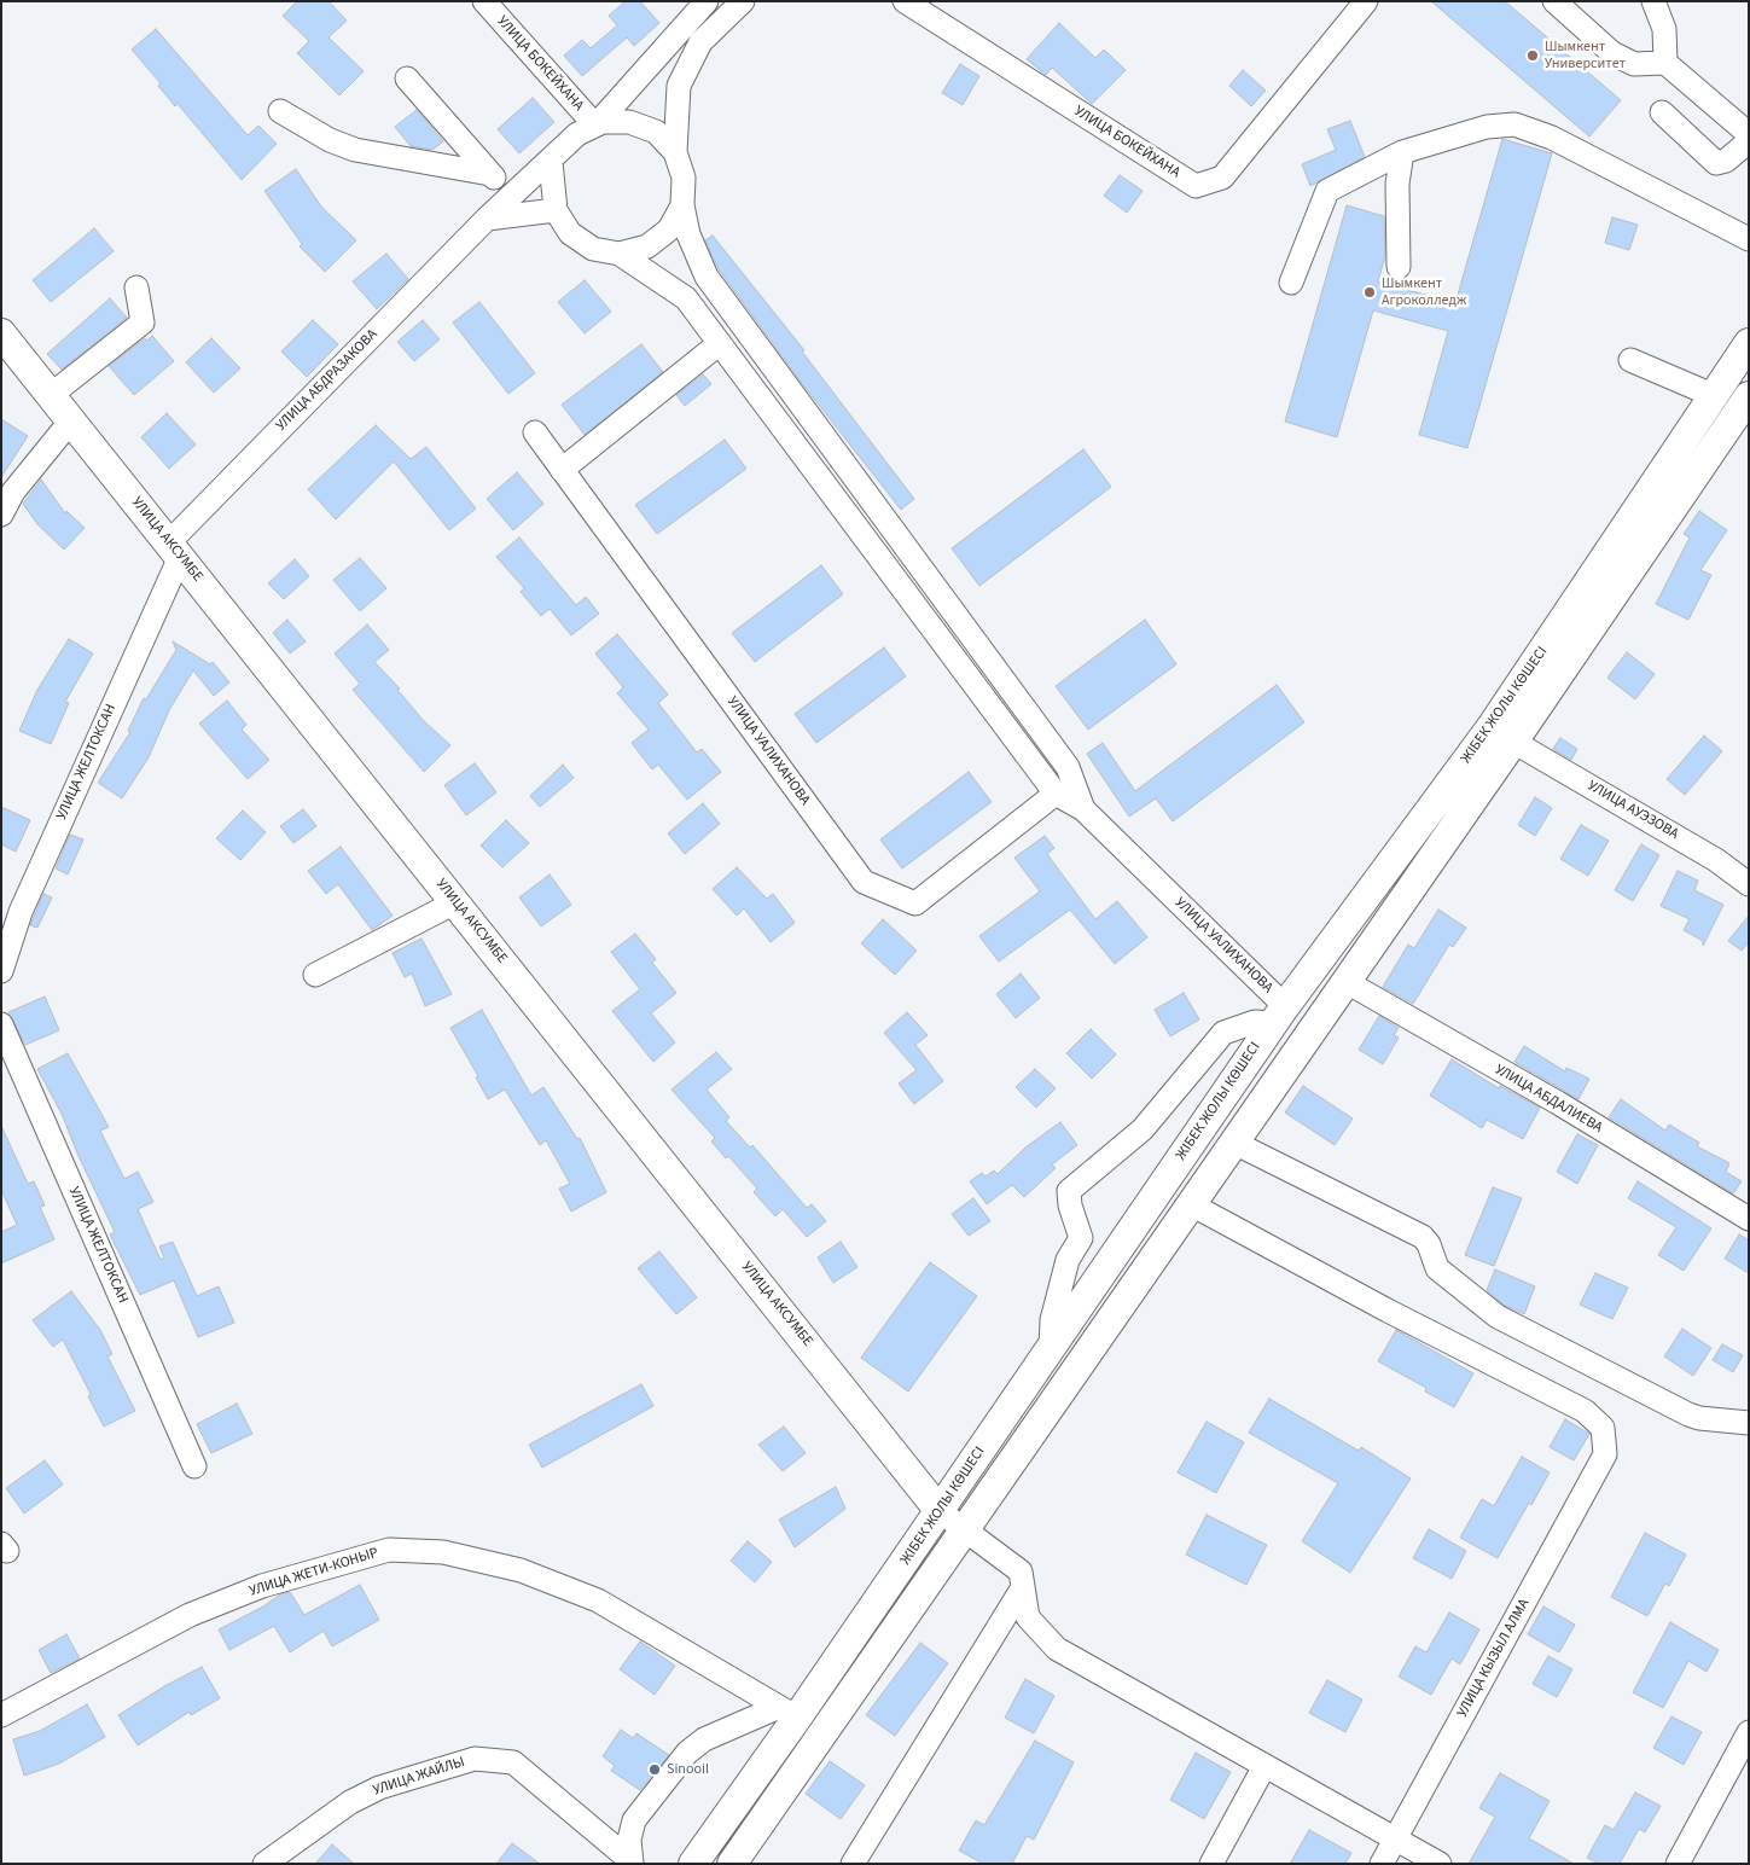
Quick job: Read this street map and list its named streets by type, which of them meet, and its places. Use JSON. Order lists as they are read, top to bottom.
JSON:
{
  "streets": {
    "main road": ["УЛИЦА АКСУМБЕ", "ЖІБЕК ЖОЛЫ КӨШЕСІ"],
    "street": [
      "УЛИЦА БОКЕЙХАНА",
      "УЛИЦА АБДРАЗАКОВА",
      "УЛИЦА УАЛИХАНОВА",
      "УЛИЦА ЖЕЛТОКСАН",
      "УЛИЦА АУЭЗОВА",
      "УЛИЦА АБДАЛИЕВА",
      "УЛИЦА ЖЕТИ-КОНЫР",
      "УЛИЦА КЫЗЫЛ АЛМА",
      "УЛИЦА ЖАЙЛЫ"
    ]
  },
  "crossings": [
    ["УЛИЦА БОКЕЙХАНА", "УЛИЦА АБДРАЗАКОВА"],
    ["УЛИЦА БОКЕЙХАНА", "УЛИЦА УАЛИХАНОВА"],
    ["УЛИЦА АБДРАЗАКОВА", "УЛИЦА АКСУМБЕ"],
    ["УЛИЦА АБДРАЗАКОВА", "УЛИЦА УАЛИХАНОВА"],
    ["УЛИЦА АБДРАЗАКОВА", "УЛИЦА ЖЕЛТОКСАН"],
    ["УЛИЦА АКСУМБЕ", "ЖІБЕК ЖОЛЫ КӨШЕСІ"],
    ["УЛИЦА АКСУМБЕ", "УЛИЦА ЖЕЛТОКСАН"],
    ["ЖІБЕК ЖОЛЫ КӨШЕСІ", "УЛИЦА УАЛИХАНОВА"],
    ["ЖІБЕК ЖОЛЫ КӨШЕСІ", "УЛИЦА АУЭЗОВА"],
    ["ЖІБЕК ЖОЛЫ КӨШЕСІ", "УЛИЦА АБДАЛИЕВА"],
    ["ЖІБЕК ЖОЛЫ КӨШЕСІ", "УЛИЦА ЖЕТИ-КОНЫР"],
    ["ЖІБЕК ЖОЛЫ КӨШЕСІ", "УЛИЦА КЫЗЫЛ АЛМА"]
  ],
  "places": ["Шымкент Университет", "Шымкент Агроколледж", "Sinooil"]
}
